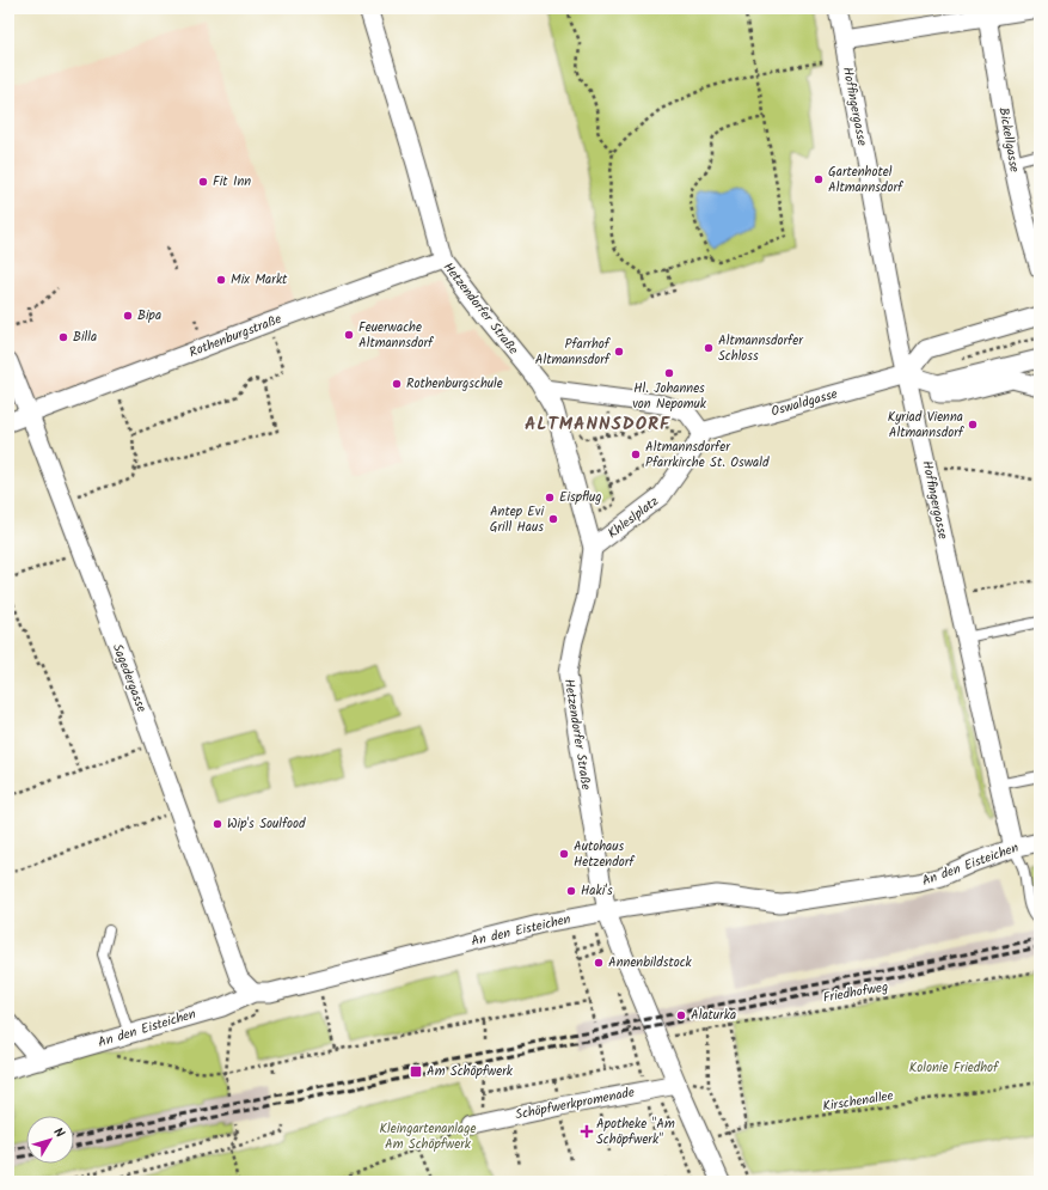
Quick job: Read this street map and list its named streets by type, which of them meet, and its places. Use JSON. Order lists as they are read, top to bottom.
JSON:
{
  "streets": {
    "street": [
      "Hoffingergasse",
      "Bickellgasse",
      "Hetzendorfer Straße",
      "Rothenburgstraße",
      "Oswaldgasse",
      "Khleslplatz",
      "Sagedergasse",
      "An den Eisteichen",
      "Schöpfwerkpromenade"
    ],
    "path": ["Friedhofweg", "Kirschenallee"]
  },
  "crossings": [
    ["Hoffingergasse", "Oswaldgasse"],
    ["Hoffingergasse", "An den Eisteichen"],
    ["Hetzendorfer Straße", "Rothenburgstraße"],
    ["Hetzendorfer Straße", "Khleslplatz"],
    ["Hetzendorfer Straße", "An den Eisteichen"],
    ["Rothenburgstraße", "Sagedergasse"],
    ["Oswaldgasse", "Khleslplatz"],
    ["Sagedergasse", "An den Eisteichen"]
  ],
  "districts": ["ALTMANNSDORF"],
  "parks": ["Kolonie Friedhof", "Kleingartenanlage Am Schöpfwerk"],
  "places": {
    "other": [
      "Gartenhotel Altmannsdorf",
      "Fit Inn",
      "Mix Markt",
      "Bipa",
      "Feuerwache Altmannsdorf",
      "Billa",
      "Altmannsdorfer Schloss",
      "Pfarrhof Altmannsdorf",
      "Hl. Johannes von Nepomuk",
      "Rothenburgschule",
      "Kyriad Vienna Altmannsdorf",
      "Altmannsdorfer Pfarrkirche St. Oswald",
      "Eispflug",
      "Antep Evi Grill Haus",
      "Wip's Soulfood",
      "Autohaus Hetzendorf",
      "Haki's",
      "Annenbildstock",
      "Alaturka"
    ],
    "transit": ["Am Schöpfwerk"],
    "health": ["Apotheke \"Am Schöpfwerk\""]
  },
  "north": "top right"
}
